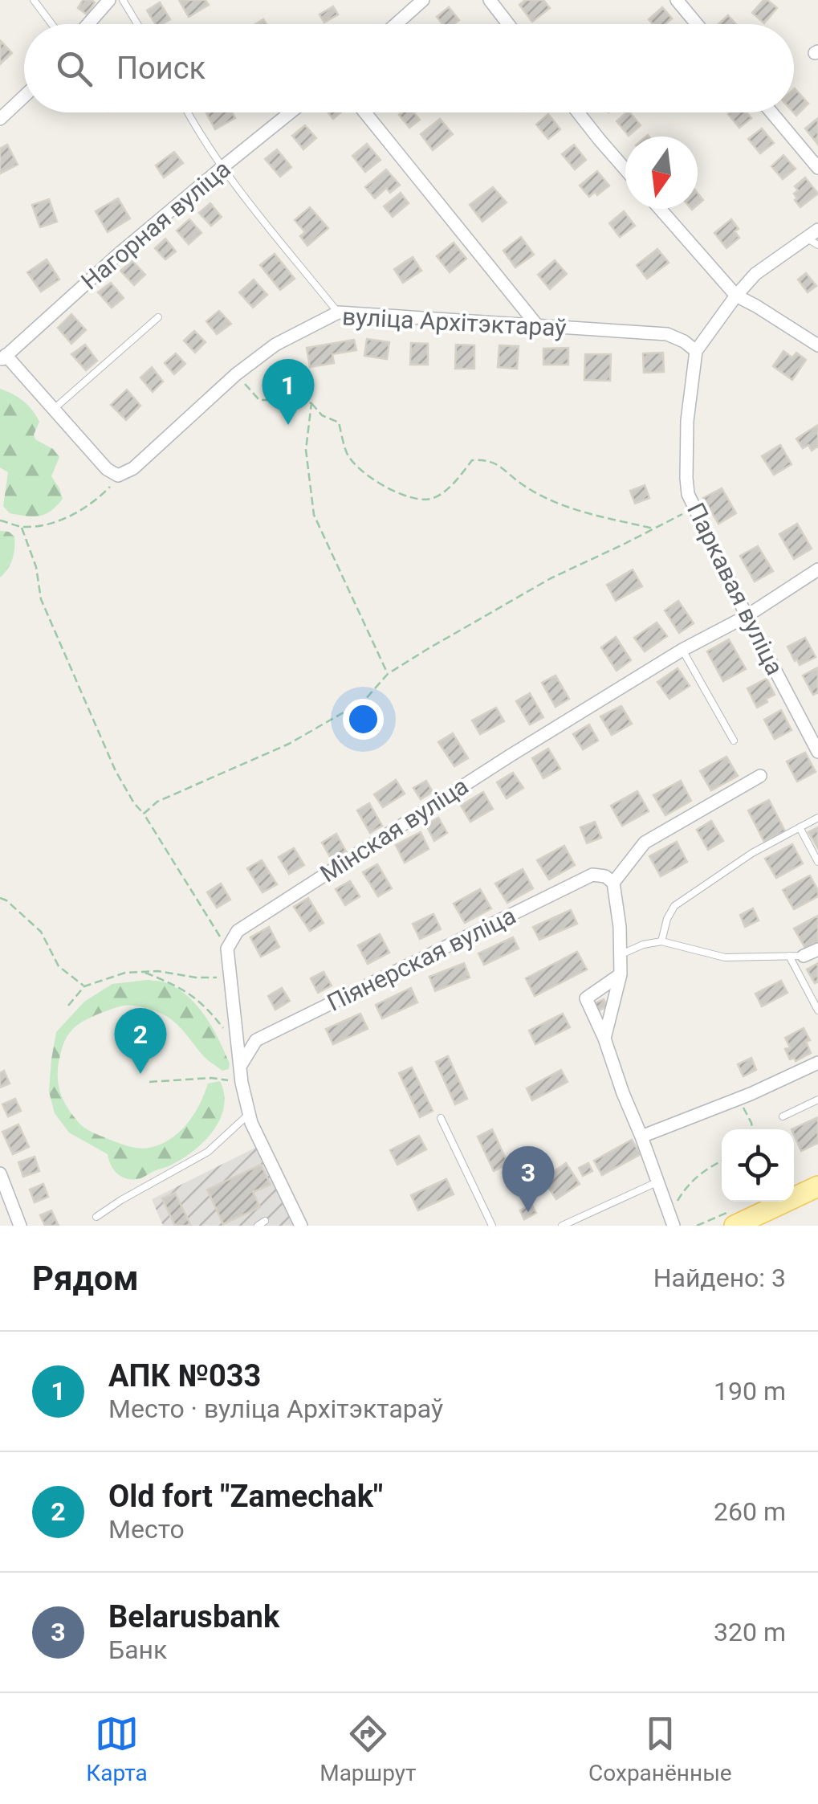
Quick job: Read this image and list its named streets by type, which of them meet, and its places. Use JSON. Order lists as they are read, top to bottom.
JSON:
{
  "streets": {
    "street": [
      "Нагорная вуліца",
      "вуліца Архітэктараў",
      "Паркавая вуліца",
      "Мінская вуліца",
      "Піянерская вуліца"
    ]
  },
  "crossings": [
    ["вуліца Архітэктараў", "Паркавая вуліца"],
    ["Паркавая вуліца", "Мінская вуліца"]
  ],
  "north": "bottom",
  "page": {
    "search": "Поиск",
    "pins": ["1", "2", "3"],
    "heading": ["Рядом", "Найдено: 3"],
    "list": [
      {
        "mark": "1",
        "name": "АПК №033",
        "note": "Место · вуліца Архітэктараў",
        "value": "190 m"
      },
      {
        "mark": "2",
        "name": "Old fort \"Zamechak\"",
        "note": "Место",
        "value": "260 m"
      },
      {
        "mark": "3",
        "name": "Belarusbank",
        "note": "Банк",
        "value": "320 m"
      }
    ],
    "nav": ["Карта", "Маршрут", "Сохранённые"]
  }
}
